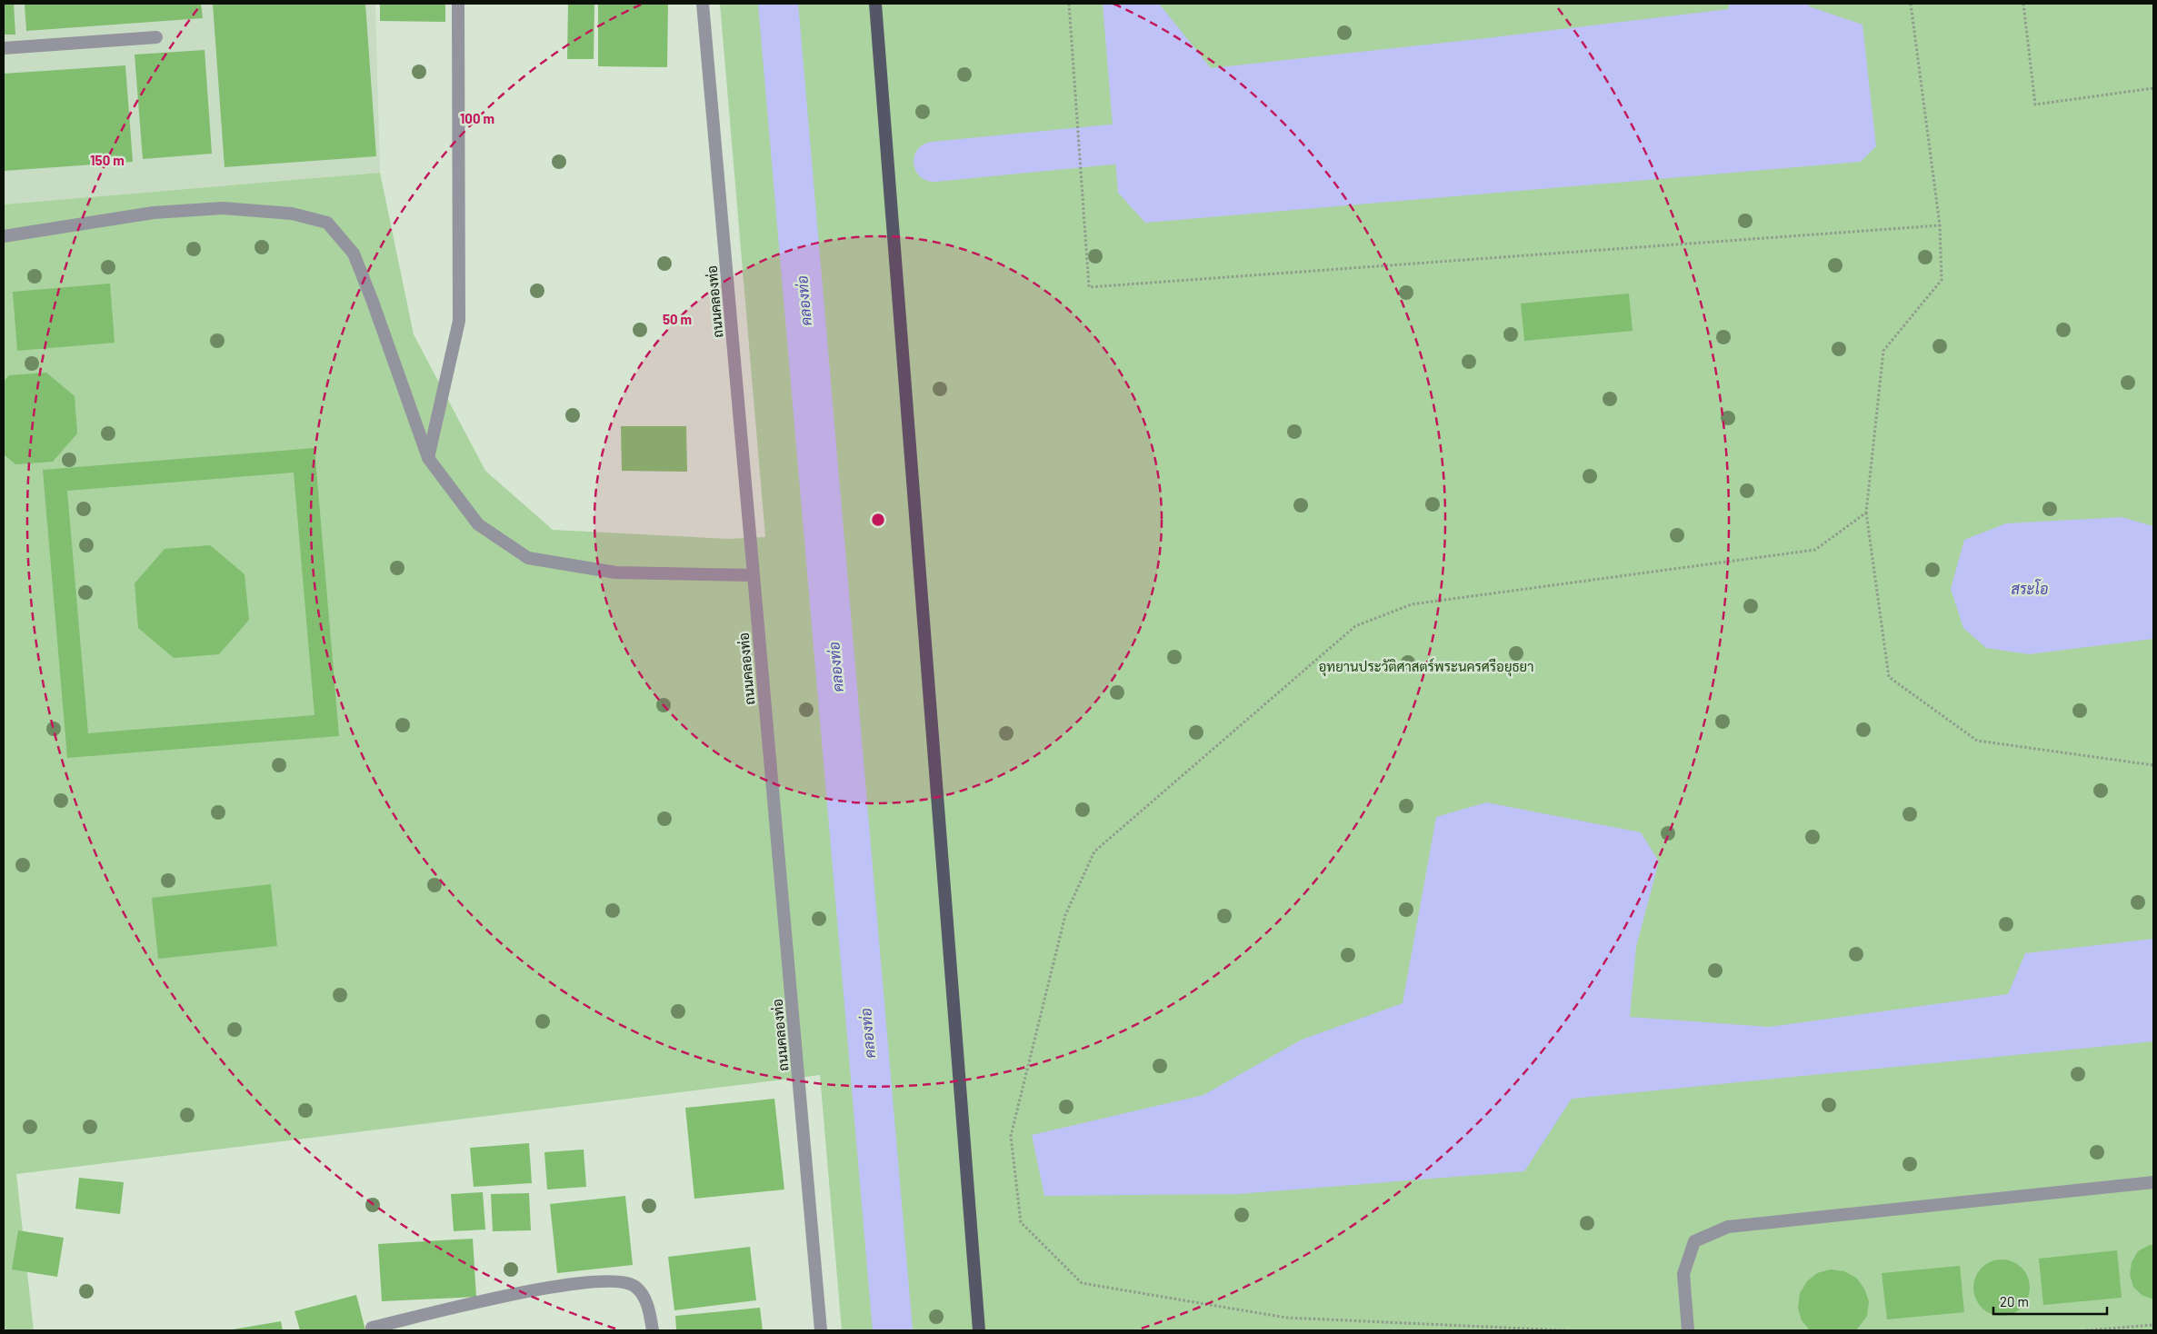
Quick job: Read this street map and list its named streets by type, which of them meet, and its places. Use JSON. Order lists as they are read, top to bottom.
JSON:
{
  "streets": {
    "street": ["ถนนคลองท่อ"]
  },
  "water": ["คลองท่อ", "สระโอ"],
  "parks": ["อุทยานประวัติศาสตร์พระนครศรีอยุธยา"],
  "scale_bar": "20 m",
  "rings": ["100 m", "150 m", "50 m"]
}
